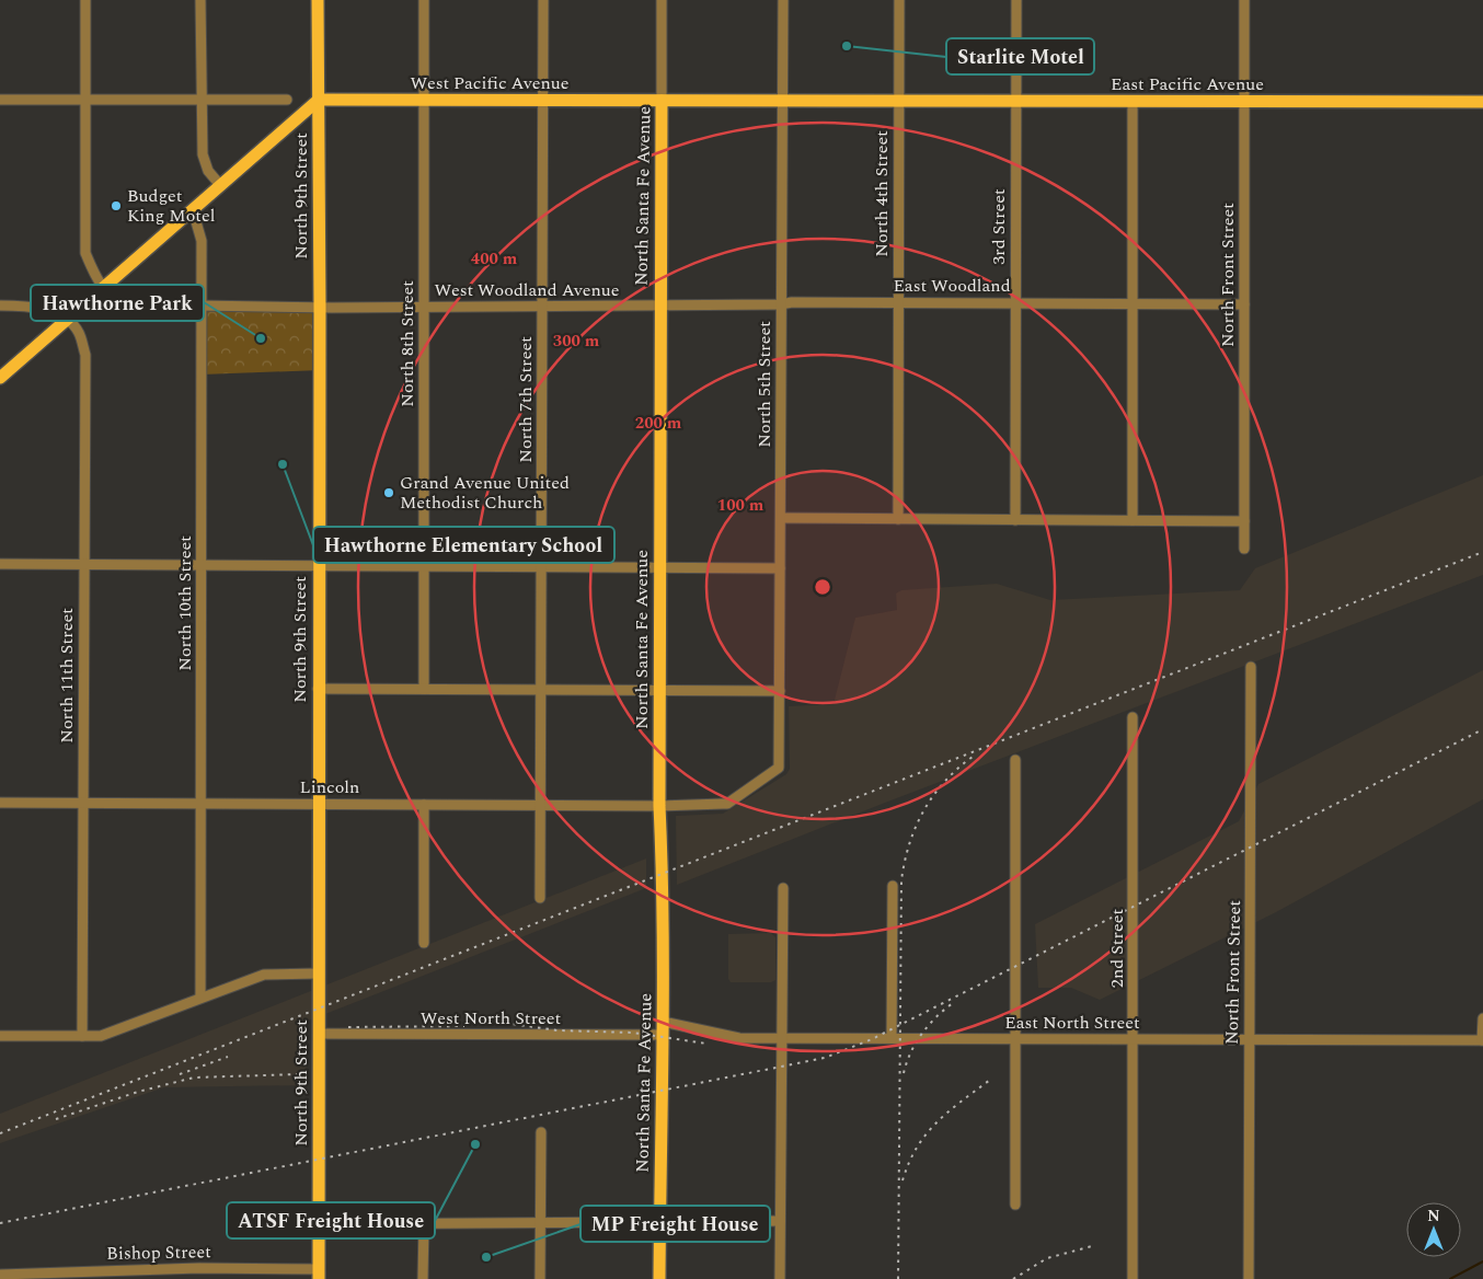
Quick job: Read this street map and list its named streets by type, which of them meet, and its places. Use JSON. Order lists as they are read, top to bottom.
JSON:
{
  "streets": {
    "main road": [
      "West Pacific Avenue",
      "East Pacific Avenue",
      "North 9th Street",
      "North Santa Fe Avenue"
    ],
    "street": [
      "North 4th Street",
      "3rd Street",
      "North Front Street",
      "East Woodland",
      "West Woodland Avenue",
      "North 8th Street",
      "North 5th Street",
      "North 7th Street",
      "North 10th Street",
      "North 11th Street",
      "Lincoln",
      "2nd Street",
      "West North Street",
      "East North Street",
      "Bishop Street"
    ]
  },
  "crossings": [
    ["West Pacific Avenue", "East Pacific Avenue"],
    ["West Pacific Avenue", "North 9th Street"],
    ["West Pacific Avenue", "North Santa Fe Avenue"],
    ["West Pacific Avenue", "North 8th Street"],
    ["West Pacific Avenue", "North 7th Street"],
    ["East Pacific Avenue", "North 4th Street"],
    ["East Pacific Avenue", "North Santa Fe Avenue"],
    ["East Pacific Avenue", "3rd Street"],
    ["East Pacific Avenue", "North Front Street"],
    ["East Pacific Avenue", "North 5th Street"],
    ["North 4th Street", "East Woodland"],
    ["North 9th Street", "West Woodland Avenue"],
    ["North 9th Street", "Lincoln"],
    ["North 9th Street", "West North Street"],
    ["North 9th Street", "Bishop Street"],
    ["North Santa Fe Avenue", "East Woodland"],
    ["North Santa Fe Avenue", "West Woodland Avenue"],
    ["North Santa Fe Avenue", "Lincoln"],
    ["North Santa Fe Avenue", "West North Street"],
    ["North Santa Fe Avenue", "East North Street"],
    ["3rd Street", "East Woodland"],
    ["North Front Street", "East Woodland"],
    ["North Front Street", "East North Street"],
    ["East Woodland", "West Woodland Avenue"],
    ["East Woodland", "North 5th Street"],
    ["West Woodland Avenue", "North 8th Street"],
    ["West Woodland Avenue", "North 7th Street"],
    ["West Woodland Avenue", "North 10th Street"],
    ["North 5th Street", "Lincoln"],
    ["North 7th Street", "Lincoln"],
    ["North 10th Street", "Lincoln"],
    ["North 11th Street", "Lincoln"],
    ["2nd Street", "East North Street"]
  ],
  "places": [
    "Starlite Motel",
    "Budget King Motel",
    "Hawthorne Park",
    "Hawthorne Elementary School",
    "Grand Avenue United Methodist Church",
    "ATSF Freight House",
    "MP Freight House"
  ],
  "north": "top",
  "rings": [
    "400 m",
    "300 m",
    "200 m",
    "100 m"
  ]
}
